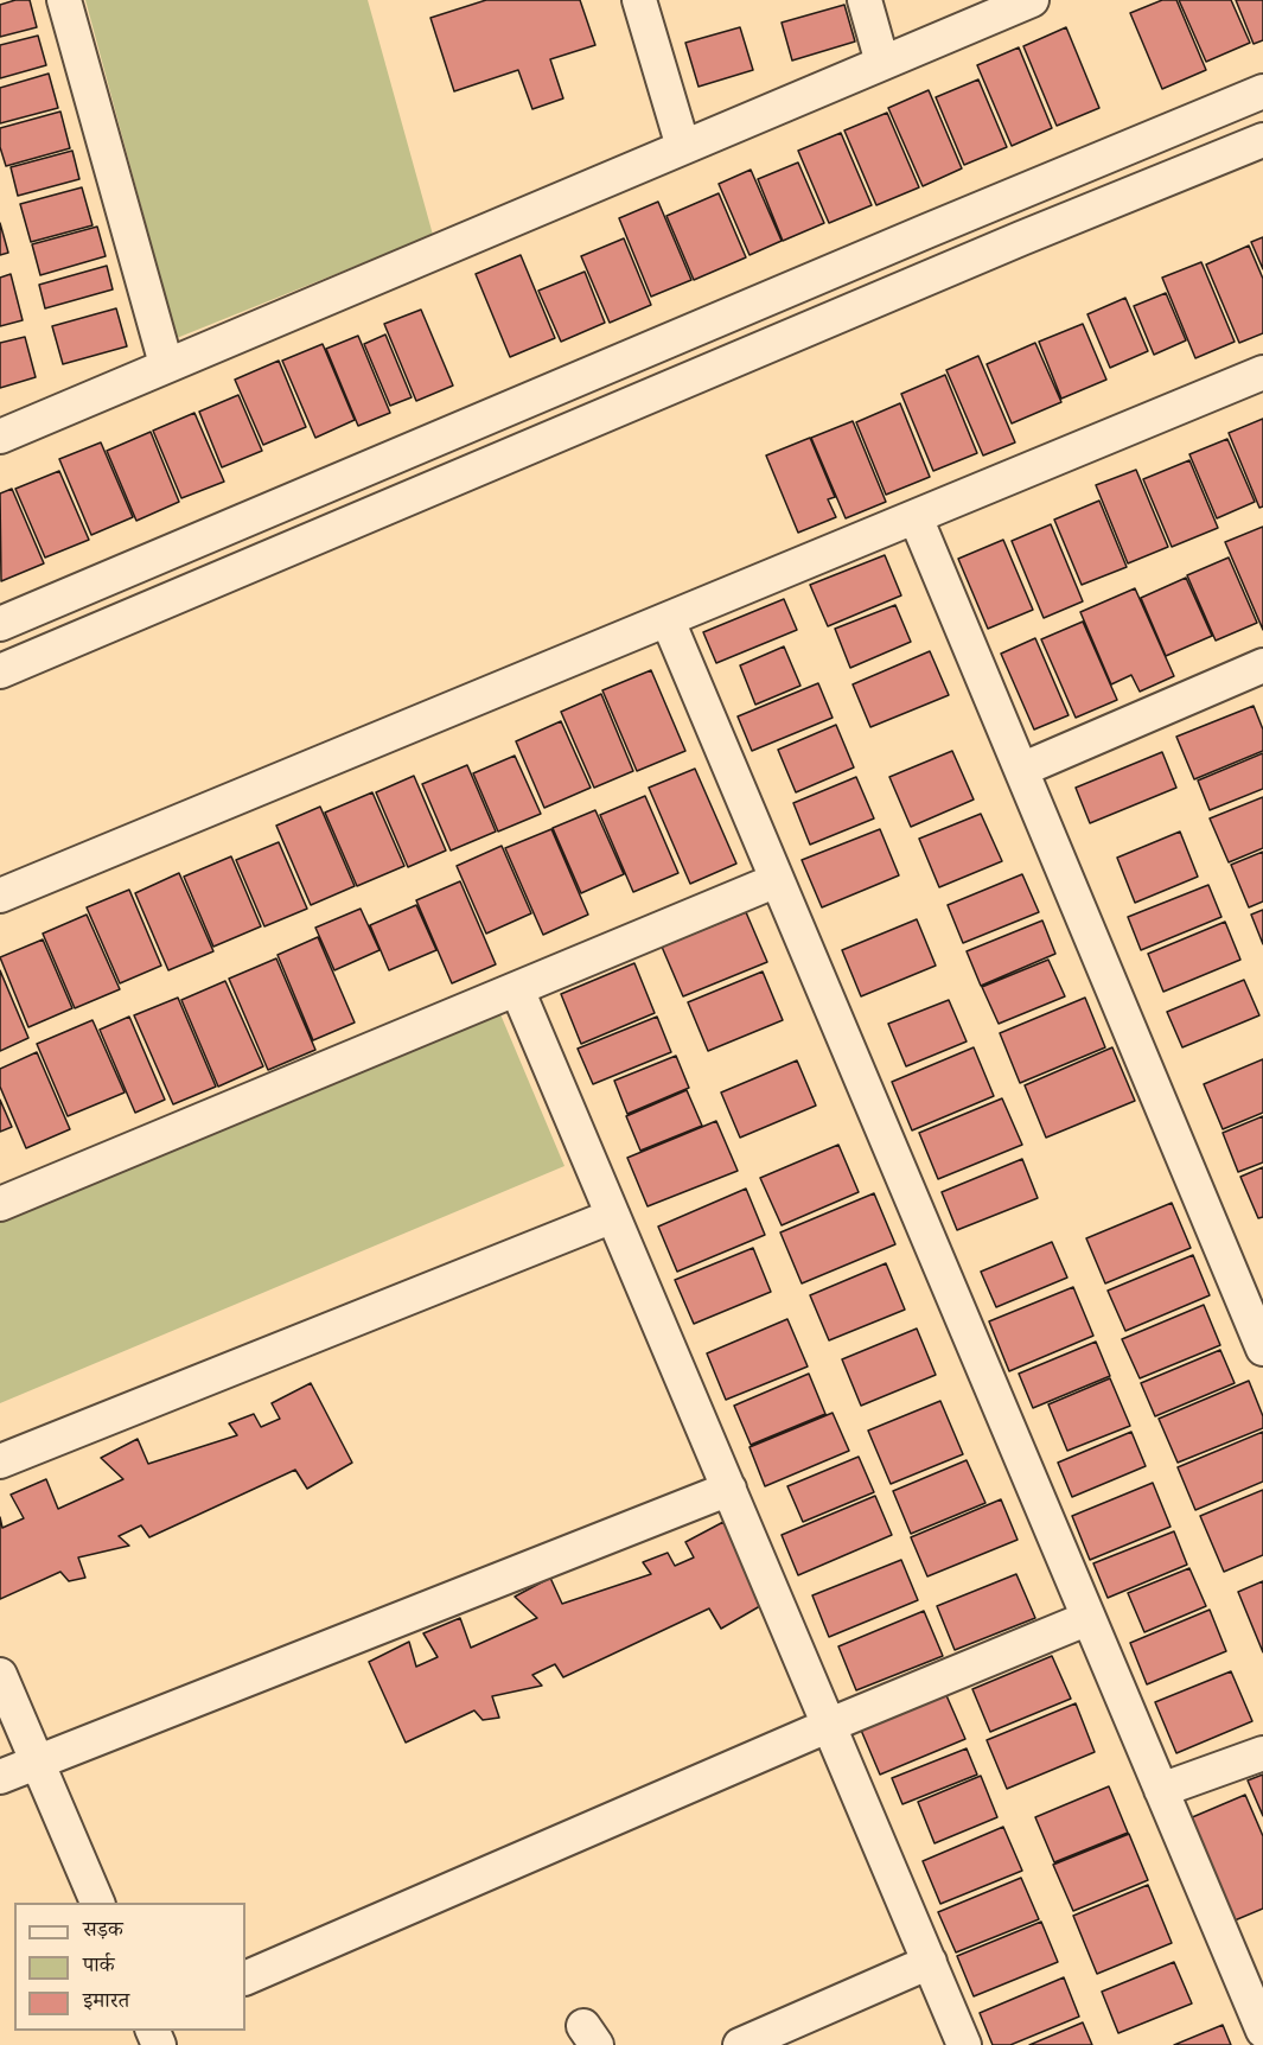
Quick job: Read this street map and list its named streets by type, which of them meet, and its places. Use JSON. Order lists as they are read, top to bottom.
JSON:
{
  "legend": ["सड़क", "पार्क", "इमारत"]
}
